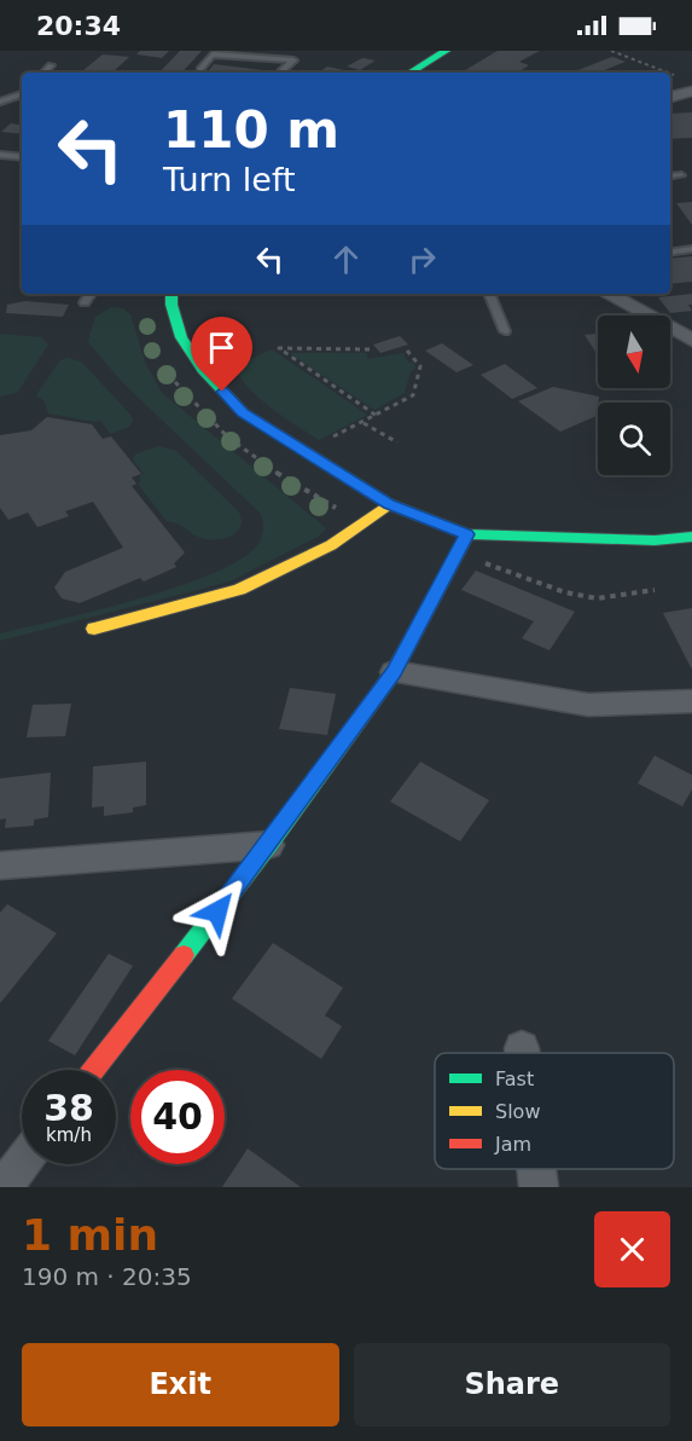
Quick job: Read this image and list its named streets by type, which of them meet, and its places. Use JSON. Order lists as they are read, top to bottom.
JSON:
{
  "legend": ["Fast", "Slow", "Jam"],
  "north": "bottom",
  "page": {
    "status": "20:34",
    "turn": ["110 m", "Turn left"],
    "speed": "38 km/h",
    "limit": "40",
    "heading": ["1 min", "190 m · 20:35"],
    "buttons": ["Exit", "Share"]
  }
}
